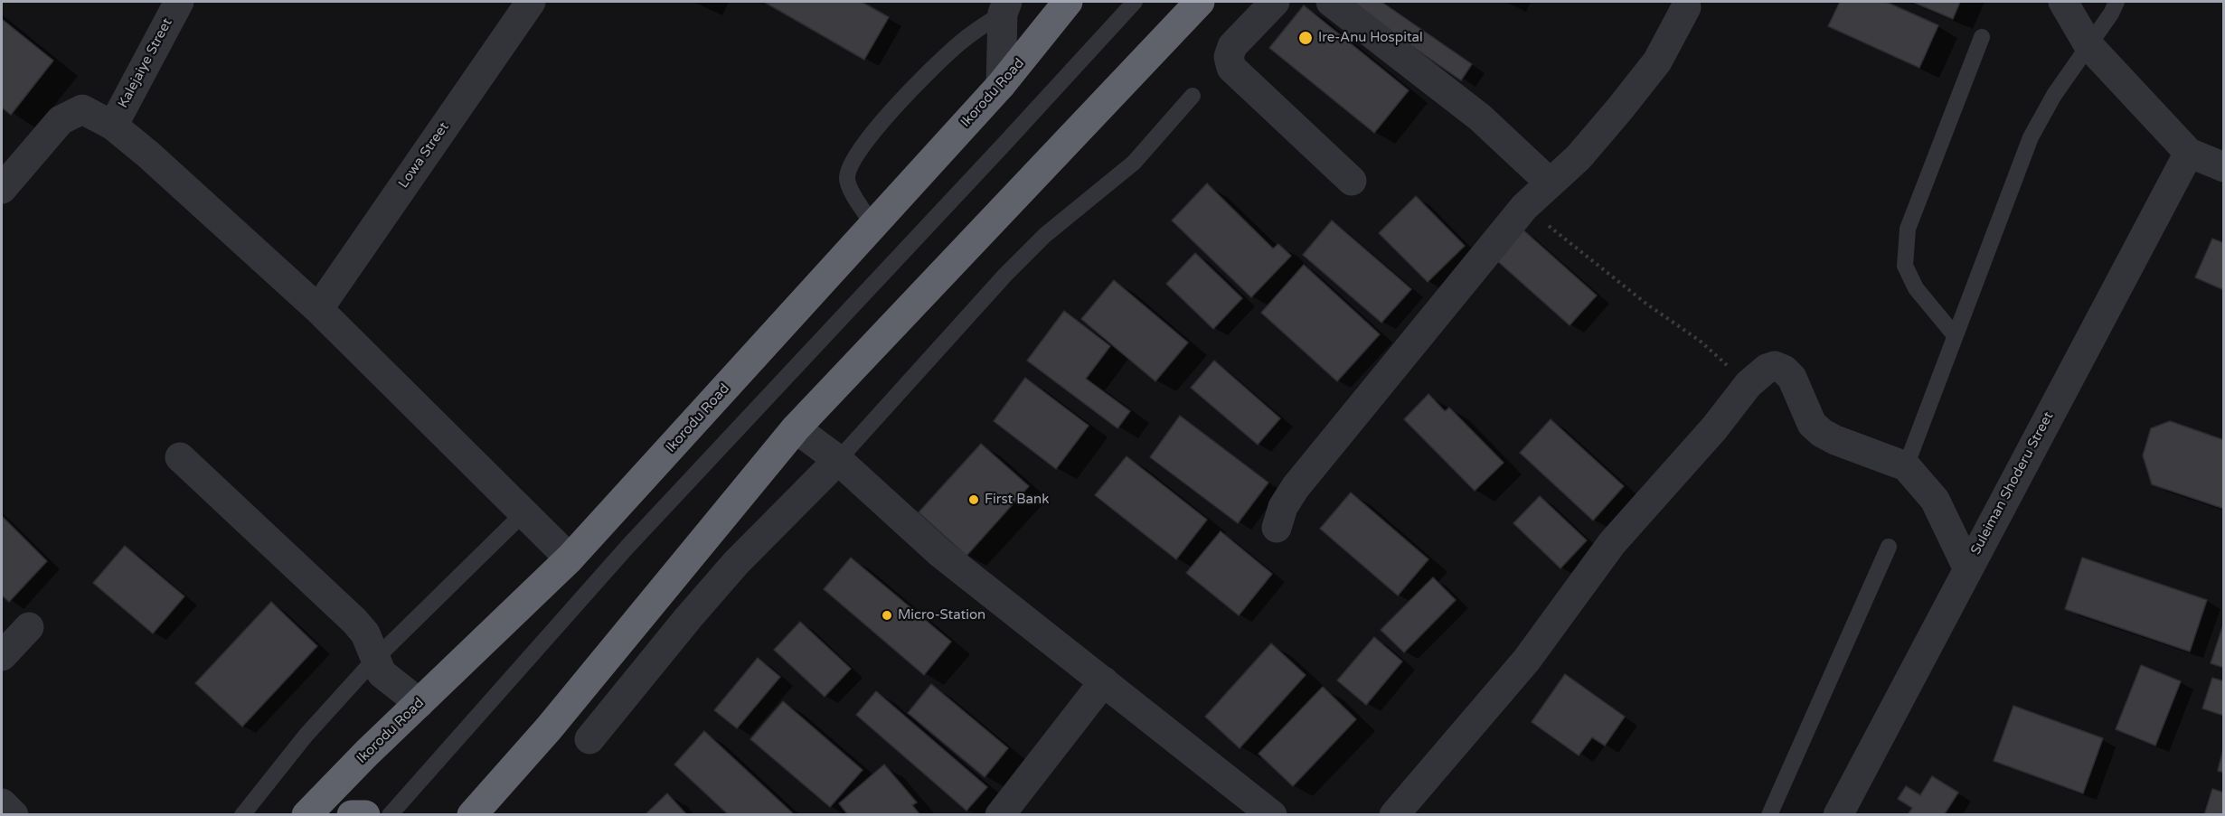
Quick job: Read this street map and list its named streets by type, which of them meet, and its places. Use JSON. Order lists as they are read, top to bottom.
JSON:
{
  "streets": {
    "highway": ["Ikorodu Road"],
    "street": ["Kalejaiye Street", "Lowa Street", "Suleiman Shoderu Street"]
  },
  "places": ["Ire-Anu Hospital", "First Bank", "Micro-Station"]
}
